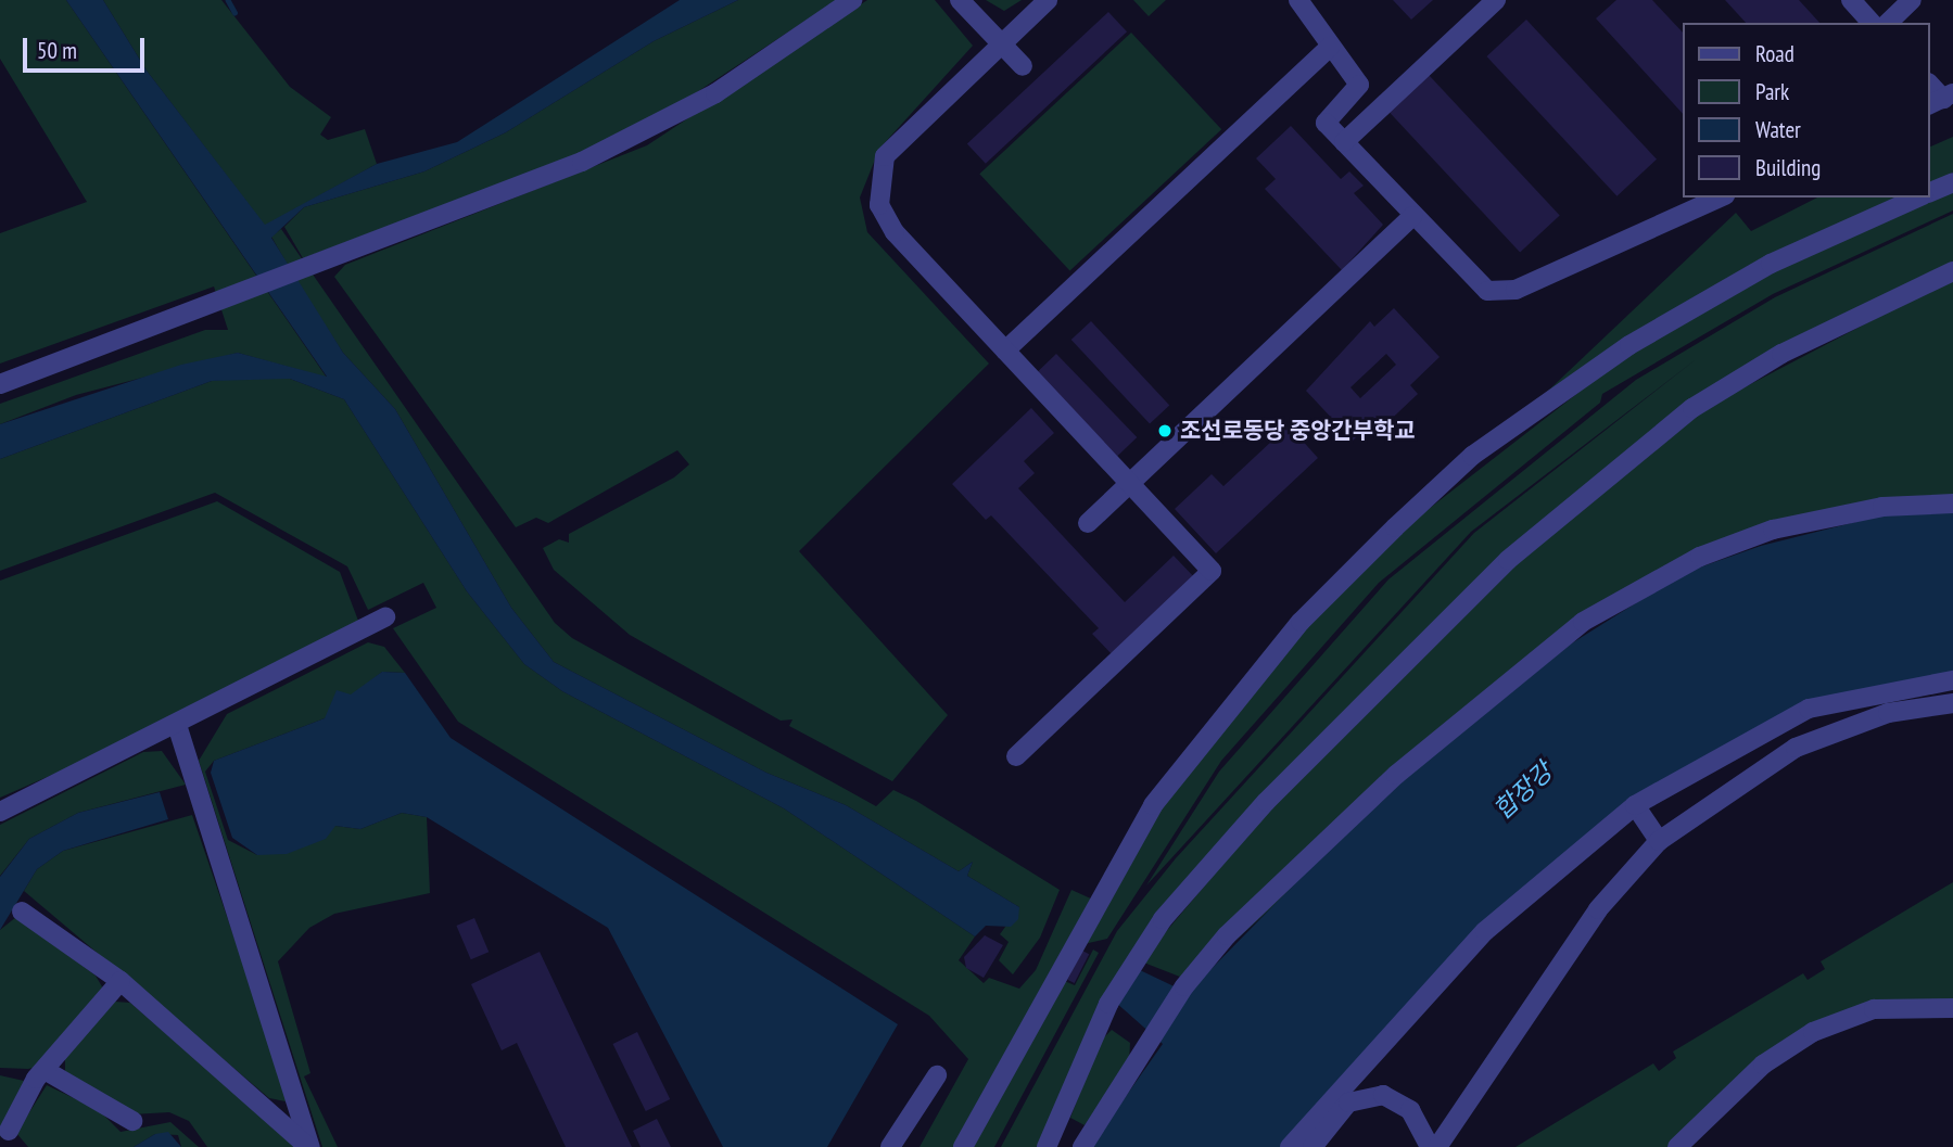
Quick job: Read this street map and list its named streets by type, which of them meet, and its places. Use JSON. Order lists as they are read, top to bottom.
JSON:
{
  "water": ["합장강"],
  "places": ["조선로동당 중앙간부학교"],
  "legend": [
    "Road",
    "Park",
    "Water",
    "Building"
  ],
  "scale_bar": "50 m"
}
